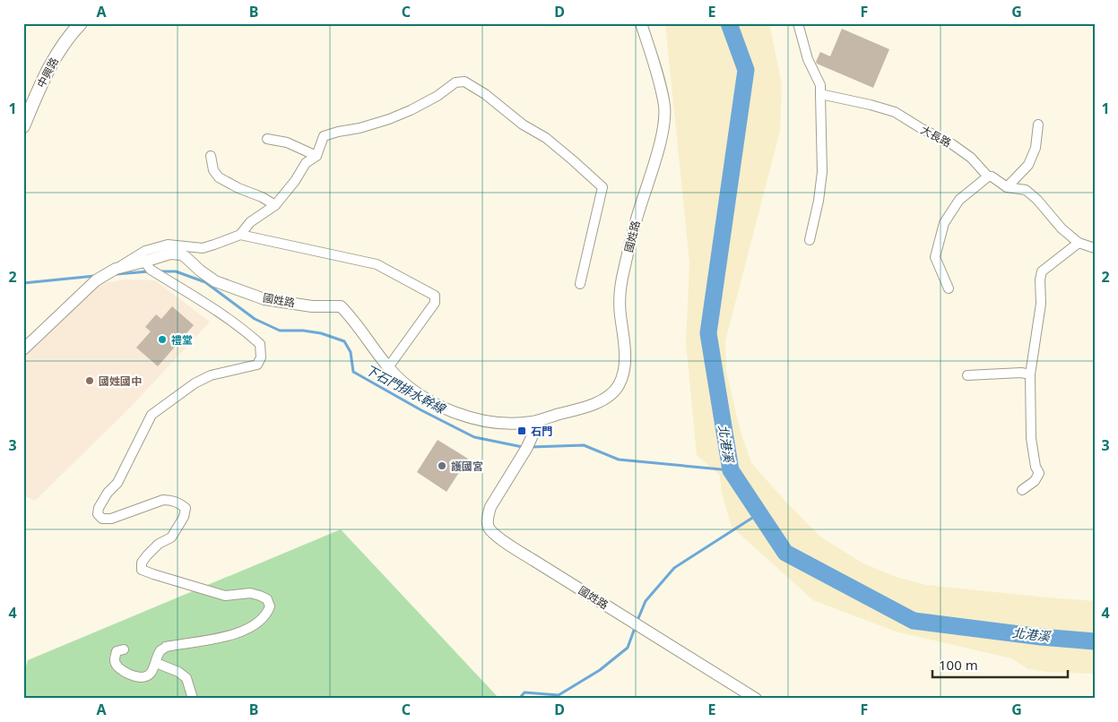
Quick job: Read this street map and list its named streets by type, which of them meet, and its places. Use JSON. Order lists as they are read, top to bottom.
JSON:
{
  "streets": {
    "main road": ["中興路"],
    "street": ["大長路", "國姓路"]
  },
  "water": ["下石門排水幹線", "北港溪"],
  "places": {
    "other": ["禮堂", "國姓國中", "護國宮"],
    "transit": ["石門"]
  },
  "scale_bar": "100 m",
  "grid": {
    "columns": [
      "A",
      "B",
      "C",
      "D",
      "E",
      "F",
      "G"
    ],
    "rows": [
      "1",
      "2",
      "3",
      "4"
    ]
  }
}
